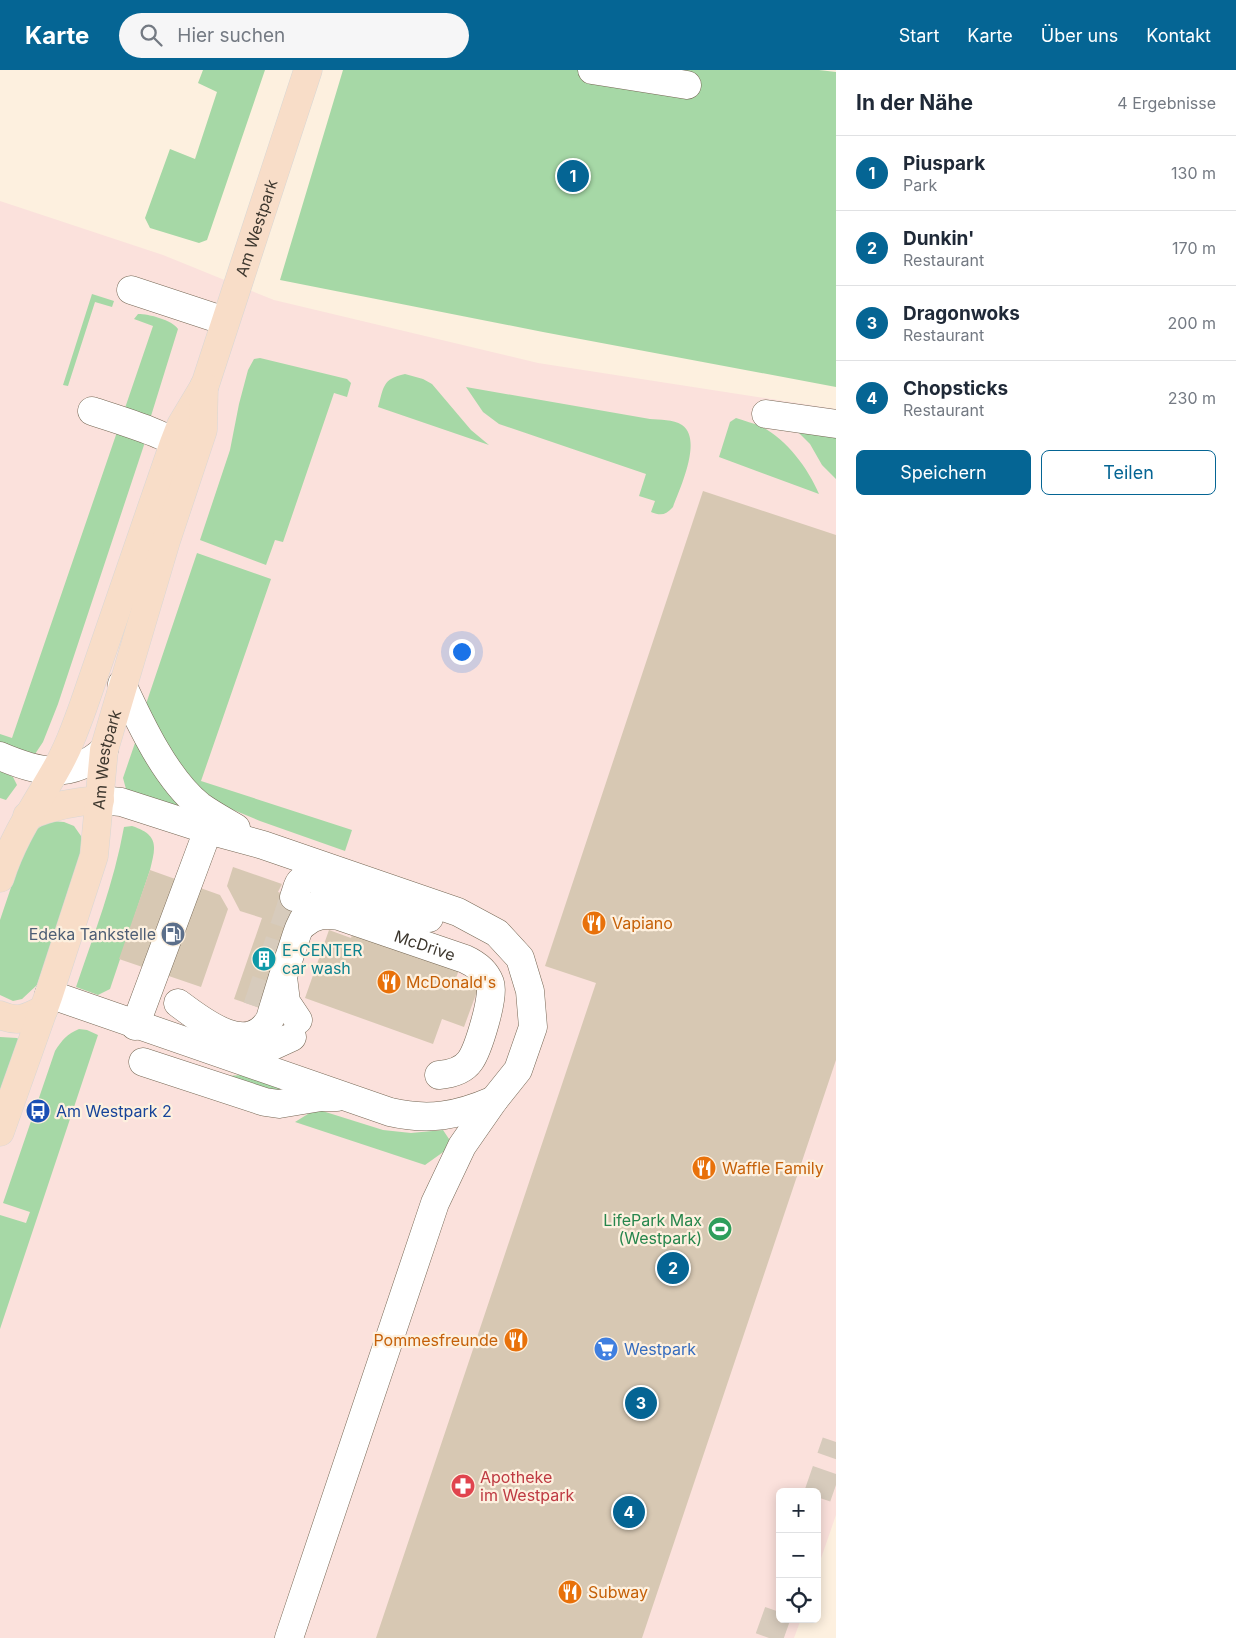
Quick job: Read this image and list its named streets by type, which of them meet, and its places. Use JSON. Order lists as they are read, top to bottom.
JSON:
{
  "streets": {
    "main road": ["Am Westpark"],
    "lane": ["McDrive"]
  },
  "places": {
    "restaurant": [
      "Vapiano",
      "McDonald's",
      "Waffle Family",
      "Pommesfreunde",
      "Subway"
    ],
    "fuel station": ["Edeka Tankstelle"],
    "building": ["E-CENTER car wash"],
    "bus stop": ["Am Westpark 2"],
    "sports": ["LifePark Max (Westpark)"],
    "supermarket": ["Westpark"],
    "pharmacy": ["Apotheke im Westpark"]
  },
  "page": {
    "header": "Karte",
    "search": "Hier suchen",
    "nav": [
      "Start",
      "Karte",
      "Über uns",
      "Kontakt"
    ],
    "heading": ["In der Nähe", "4 Ergebnisse"],
    "list": [
      {
        "mark": "1",
        "name": "Piuspark",
        "note": "Park",
        "value": "130 m"
      },
      {
        "mark": "2",
        "name": "Dunkin'",
        "note": "Restaurant",
        "value": "170 m"
      },
      {
        "mark": "3",
        "name": "Dragonwoks",
        "note": "Restaurant",
        "value": "200 m"
      },
      {
        "mark": "4",
        "name": "Chopsticks",
        "note": "Restaurant",
        "value": "230 m"
      }
    ],
    "pins": [
      "1",
      "2",
      "3",
      "4"
    ],
    "buttons": ["Speichern", "Teilen"],
    "map_buttons": ["+", "−"]
  }
}
